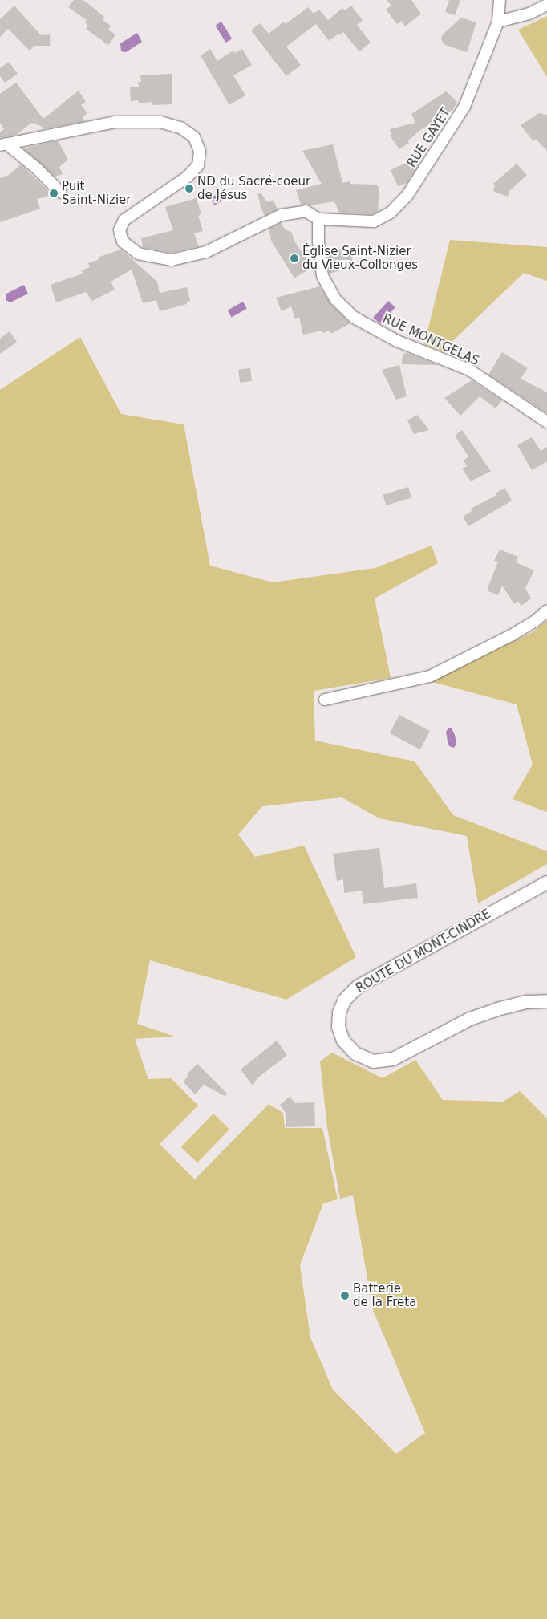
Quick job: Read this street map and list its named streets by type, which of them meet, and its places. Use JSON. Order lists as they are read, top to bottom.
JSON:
{
  "streets": {
    "street": ["RUE GAYET", "RUE MONTGELAS", "ROUTE DU MONT-CINDRE"]
  },
  "crossings": [
    ["RUE GAYET", "RUE MONTGELAS"]
  ],
  "places": [
    "ND du Sacré-coeur de Jésus",
    "Puit Saint-Nizier",
    "Église Saint-Nizier du Vieux-Collonges",
    "Batterie de la Freta"
  ]
}
